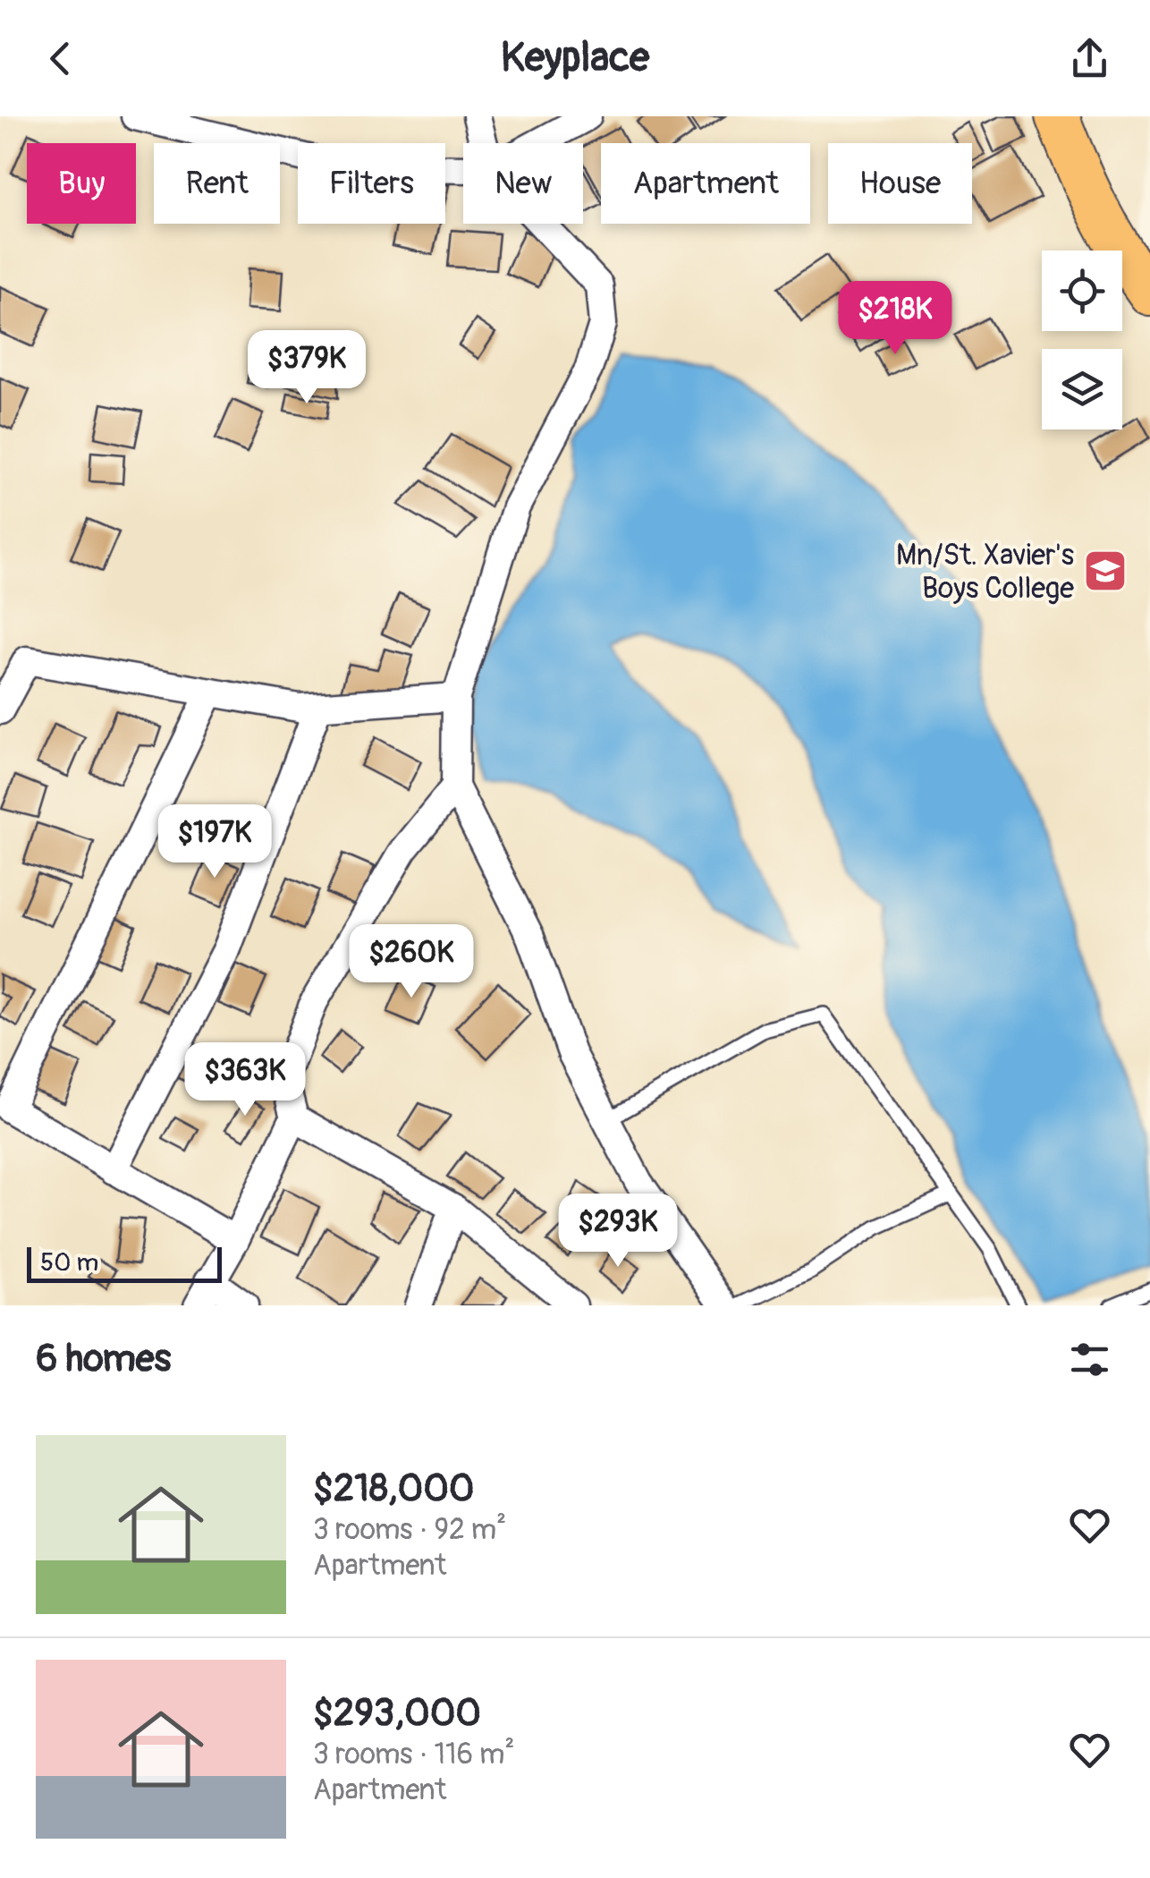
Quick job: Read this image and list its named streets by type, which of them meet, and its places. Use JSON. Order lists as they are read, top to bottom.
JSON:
{
  "places": {
    "school or university": ["Mn/St. Xavier's Boys College"]
  },
  "scale_bar": "50 m",
  "page": {
    "header": "Keyplace",
    "chip": [
      "Buy",
      "Rent",
      "Filters",
      "New",
      "Apartment",
      "House"
    ],
    "price": [
      "$218K",
      "$379K",
      "$197K",
      "$260K",
      "$363K",
      "$293K"
    ],
    "scale": "50 m",
    "heading": "6 homes",
    "list": [
      {
        "name": "$218,000",
        "note": "3 rooms · 92 m² · Apartment"
      },
      {
        "name": "$293,000",
        "note": "3 rooms · 116 m² · Apartment"
      }
    ]
  }
}
